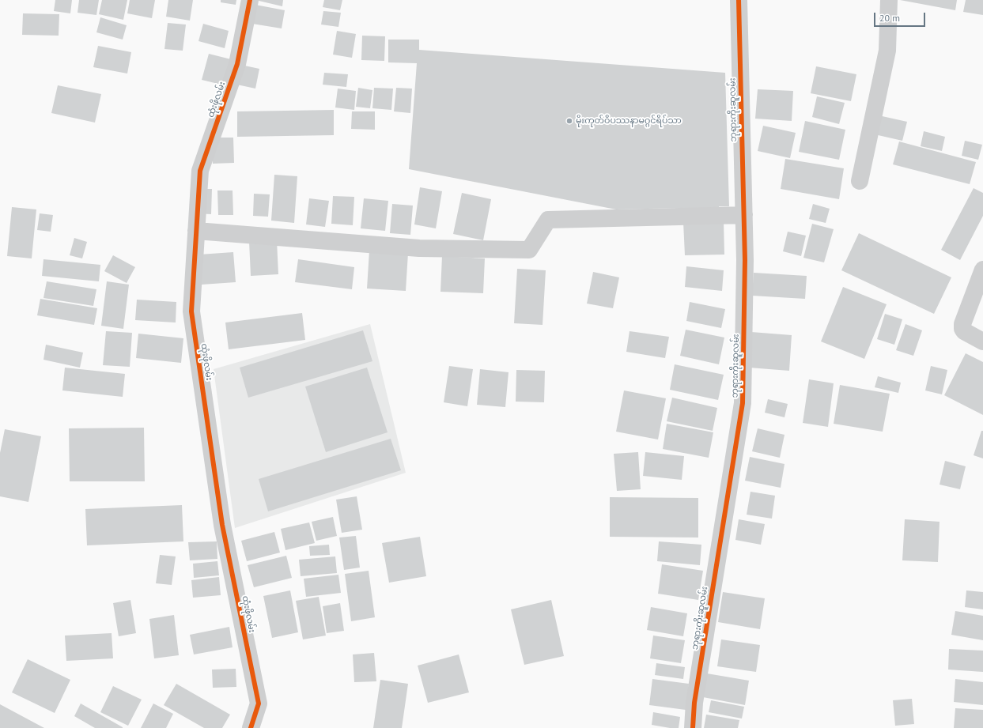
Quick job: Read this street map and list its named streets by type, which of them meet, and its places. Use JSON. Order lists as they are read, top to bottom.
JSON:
{
  "streets": {
    "street": ["ထုံးဖိုလမ်း", "ဘုရားကိုးဆူလမ်း"]
  },
  "places": ["မိုးကုတ်ဝိပဿနာမဂ္ဂင်ရိပ်သာ"],
  "scale_bar": "20 m"
}
